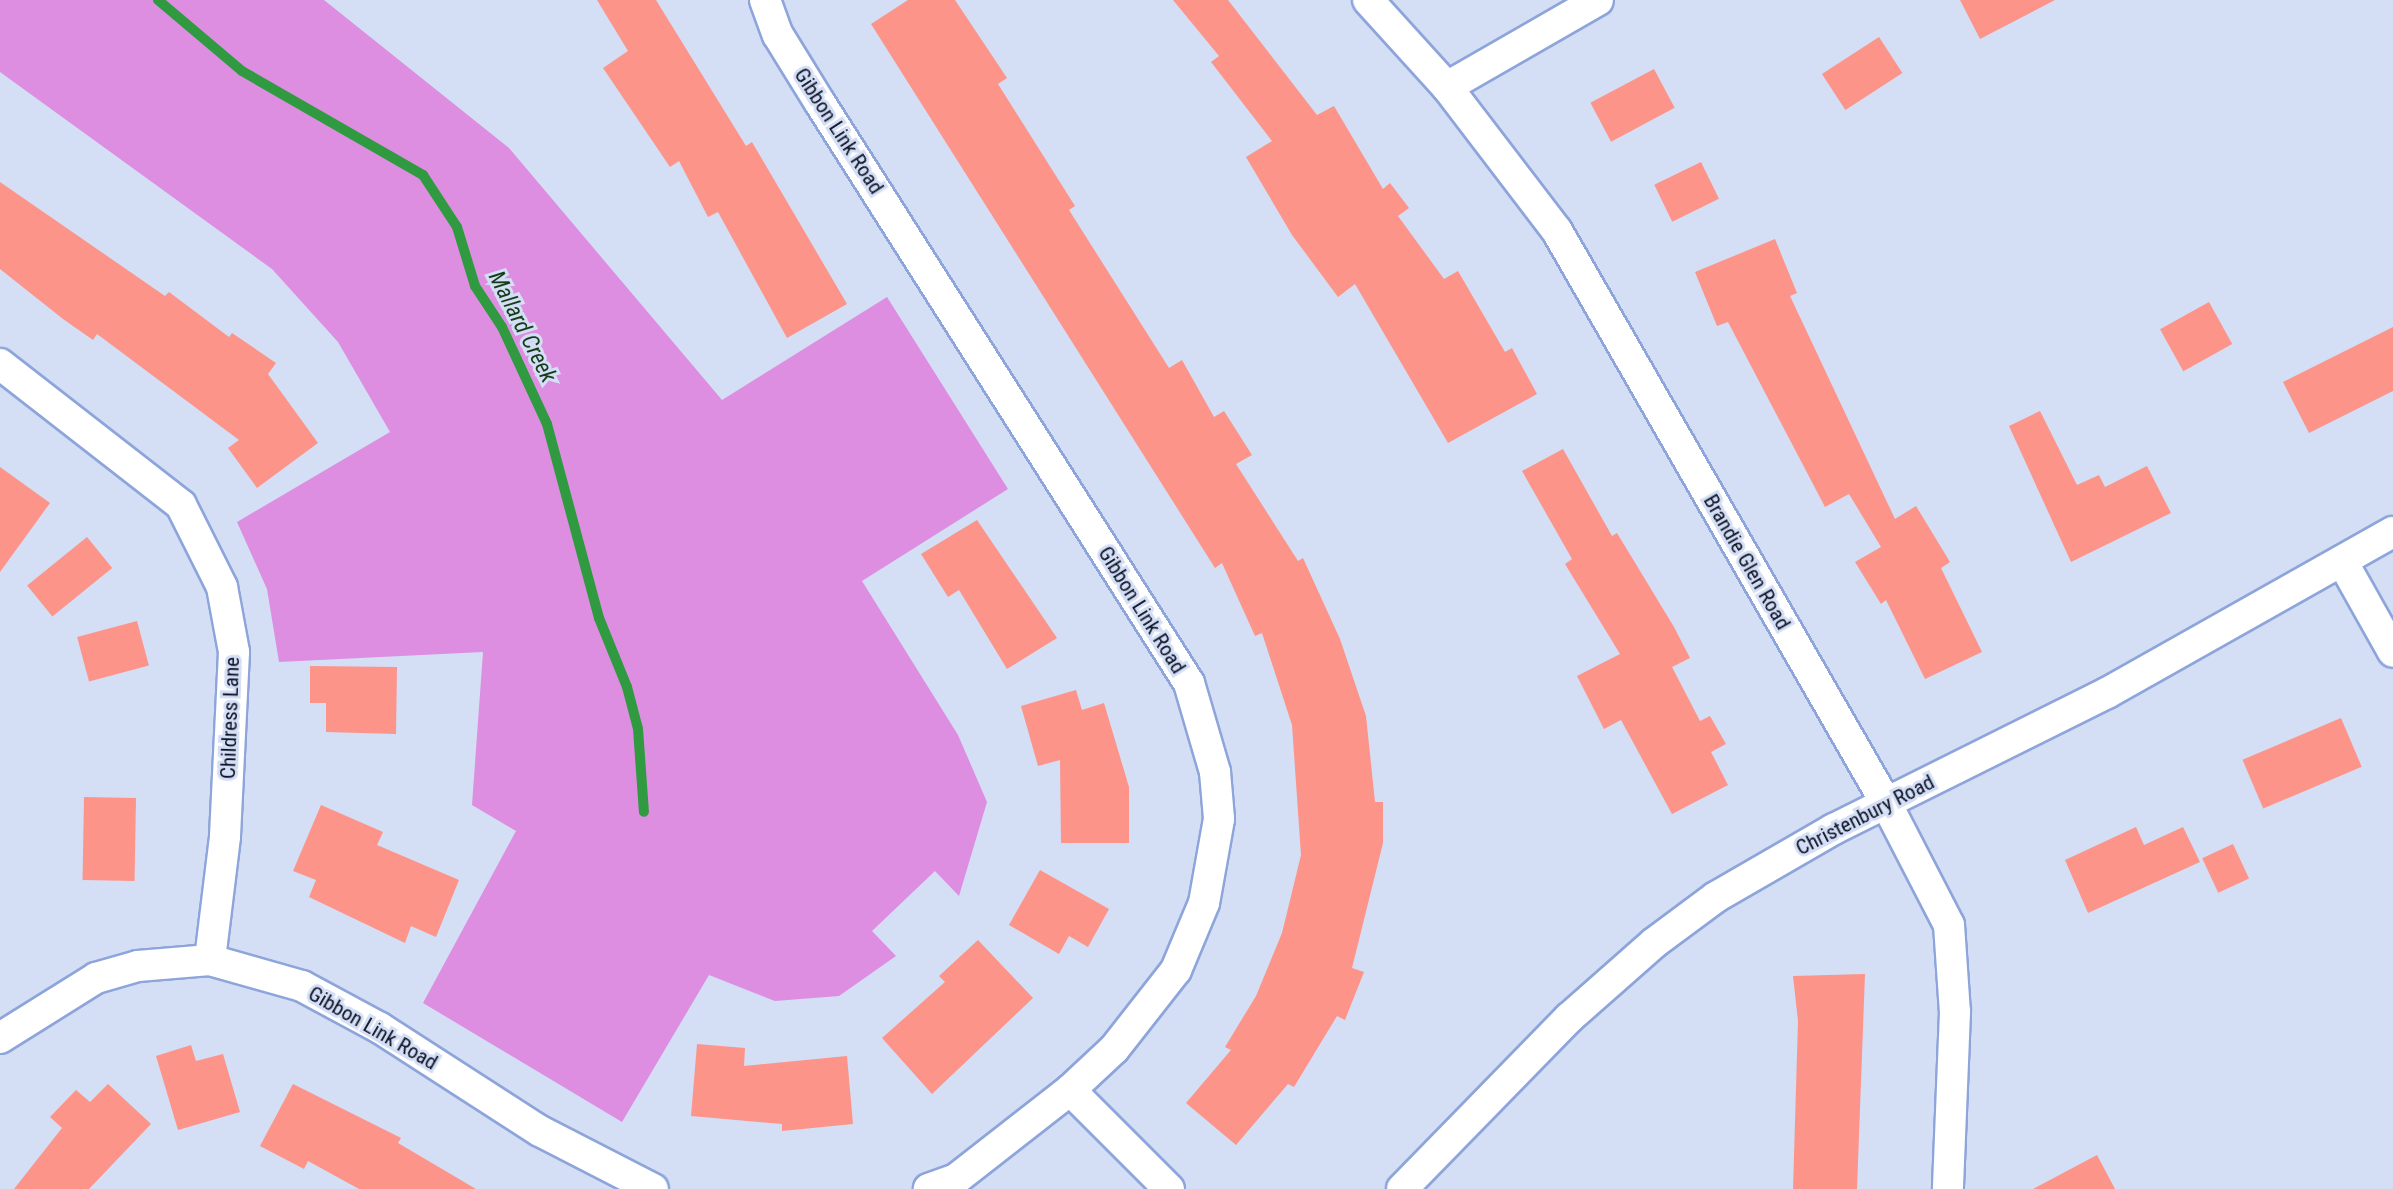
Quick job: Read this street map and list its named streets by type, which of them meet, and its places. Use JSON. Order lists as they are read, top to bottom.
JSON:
{
  "streets": {
    "street": [
      "Gibbon Link Road",
      "Brandie Glen Road",
      "Childress Lane",
      "Christenbury Road"
    ]
  },
  "crossings": [
    ["Gibbon Link Road", "Childress Lane"],
    ["Brandie Glen Road", "Christenbury Road"]
  ],
  "water": ["Mallard Creek"]
}
